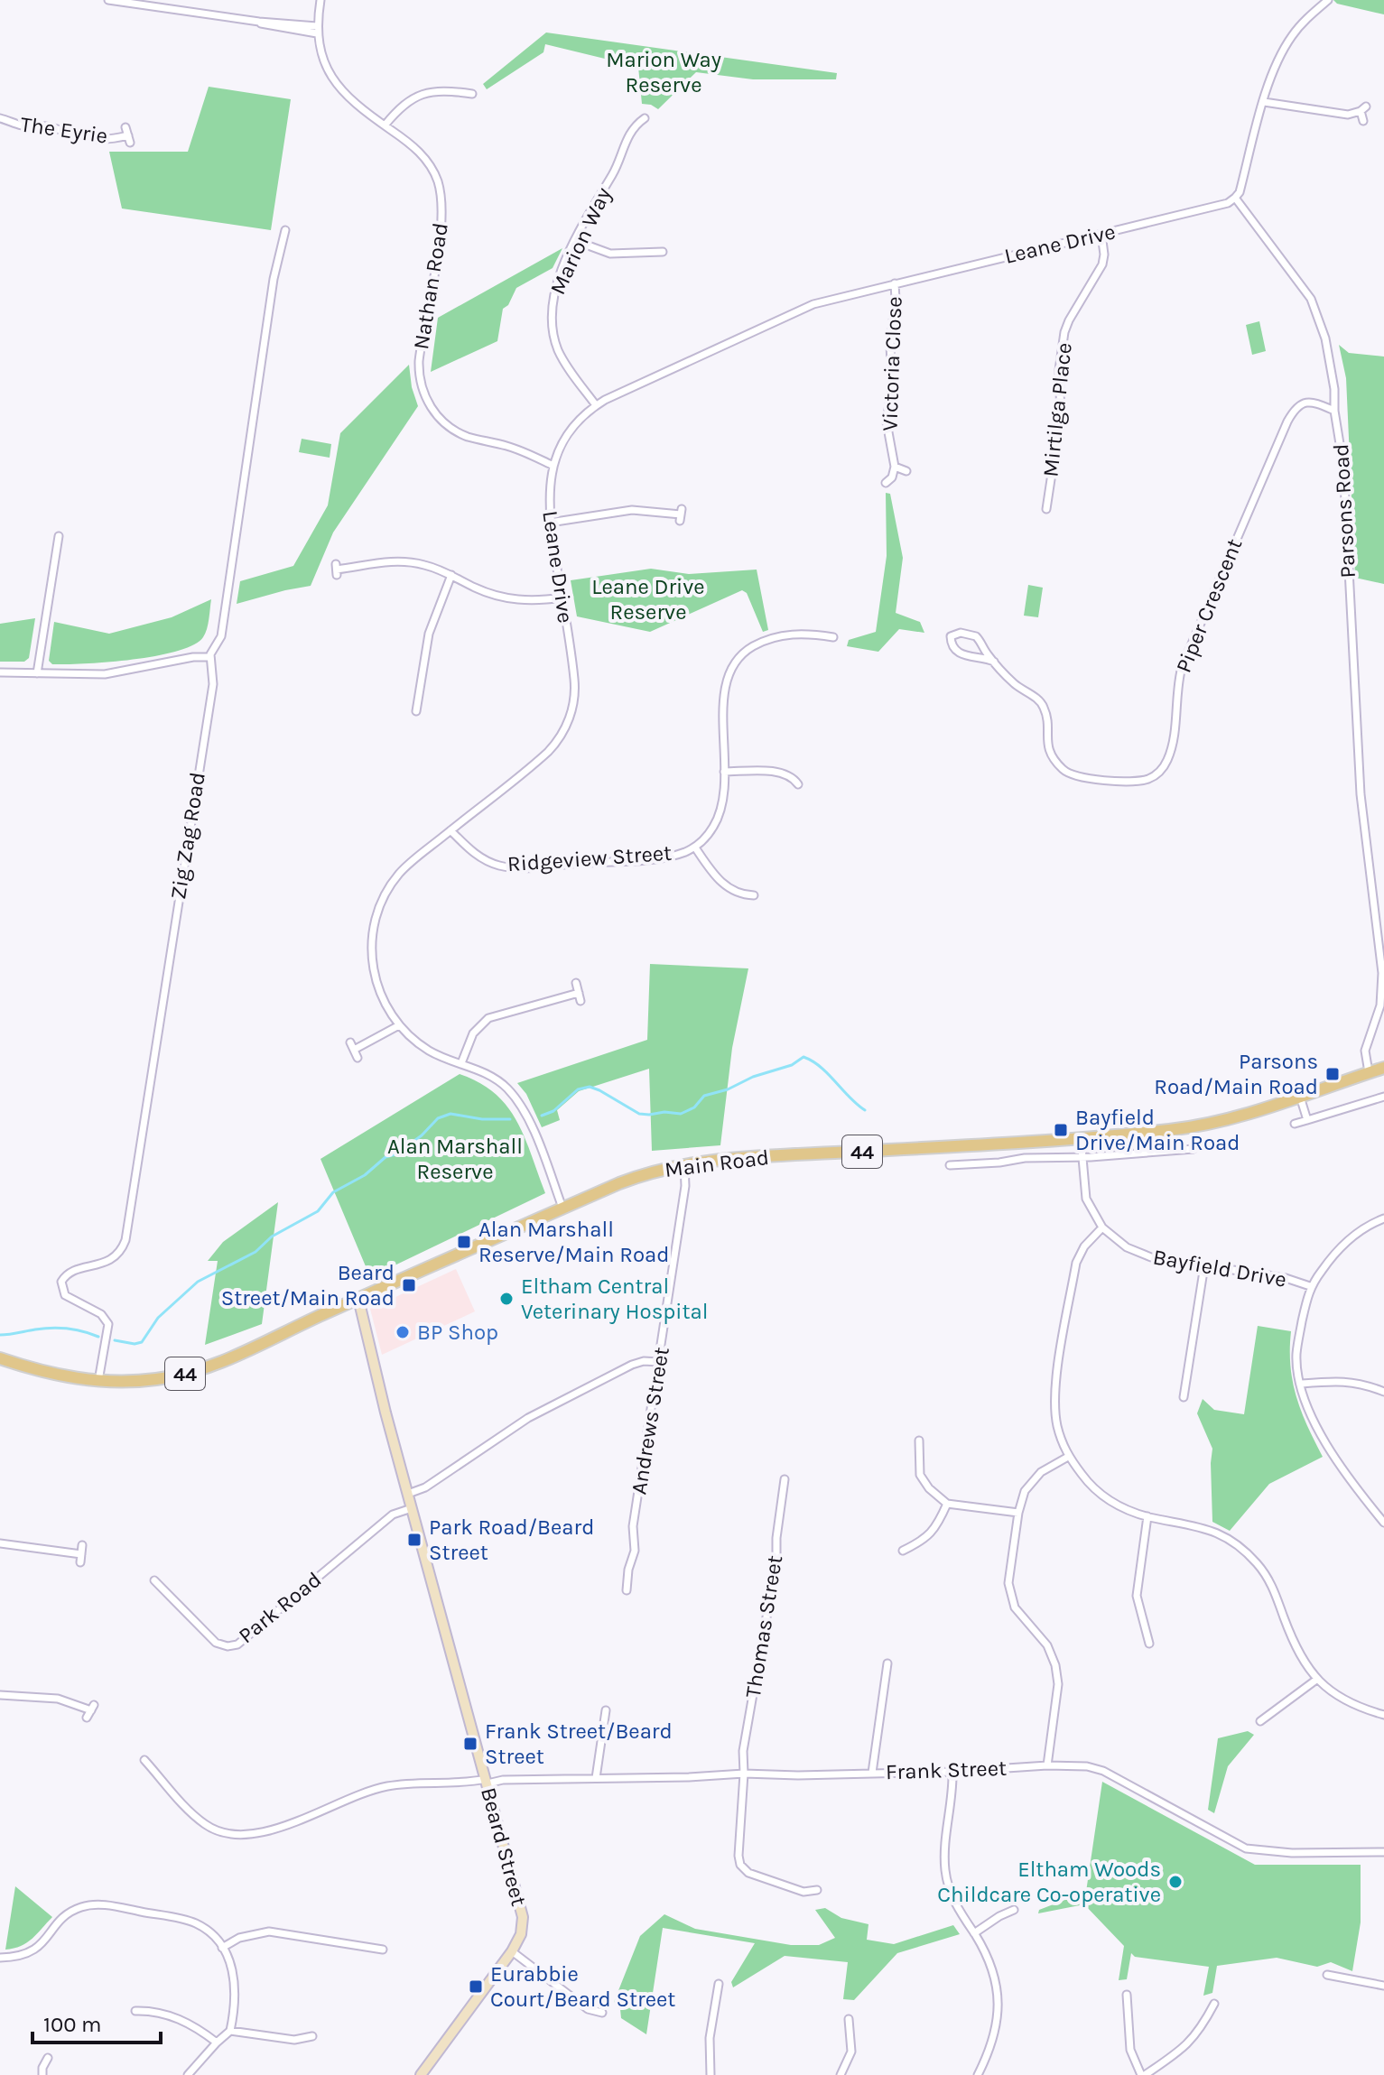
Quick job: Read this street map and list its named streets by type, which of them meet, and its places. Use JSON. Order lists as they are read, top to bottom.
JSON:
{
  "streets": {
    "main road": ["44", "Main Road"],
    "street": [
      "The Eyrie",
      "Marion Way",
      "Leane Drive",
      "Nathan Road",
      "Victoria Close",
      "Mirtilga Place",
      "Parsons Road",
      "Piper Crescent",
      "Zig Zag Road",
      "Ridgeview Street",
      "Bayfield Drive",
      "Andrews Street",
      "Park Road",
      "Thomas Street",
      "Frank Street",
      "Beard Street"
    ]
  },
  "crossings": [
    ["Marion Way", "Leane Drive"],
    ["Leane Drive", "Nathan Road"],
    ["Leane Drive", "Victoria Close"],
    ["Leane Drive", "Mirtilga Place"],
    ["Leane Drive", "Parsons Road"],
    ["Leane Drive", "Ridgeview Street"],
    ["Leane Drive", "Main Road"],
    ["Parsons Road", "Piper Crescent"],
    ["Parsons Road", "Main Road"],
    ["Zig Zag Road", "Main Road"],
    ["Main Road", "Bayfield Drive"],
    ["Main Road", "Andrews Street"],
    ["Main Road", "Beard Street"],
    ["Park Road", "Beard Street"],
    ["Thomas Street", "Frank Street"],
    ["Frank Street", "Beard Street"]
  ],
  "parks": ["Marion Way Reserve", "Leane Drive Reserve", "Alan Marshall Reserve"],
  "places": {
    "transit": [
      "Parsons Road/Main Road",
      "Bayfield Drive/Main Road",
      "Alan Marshall Reserve/Main Road",
      "Beard Street/Main Road",
      "Park Road/Beard Street",
      "Frank Street/Beard Street",
      "Eurabbie Court/Beard Street"
    ],
    "other": ["Eltham Central Veterinary Hospital", "BP Shop", "Eltham Woods Childcare Co-operative"]
  },
  "scale_bar": "100 m"
}
